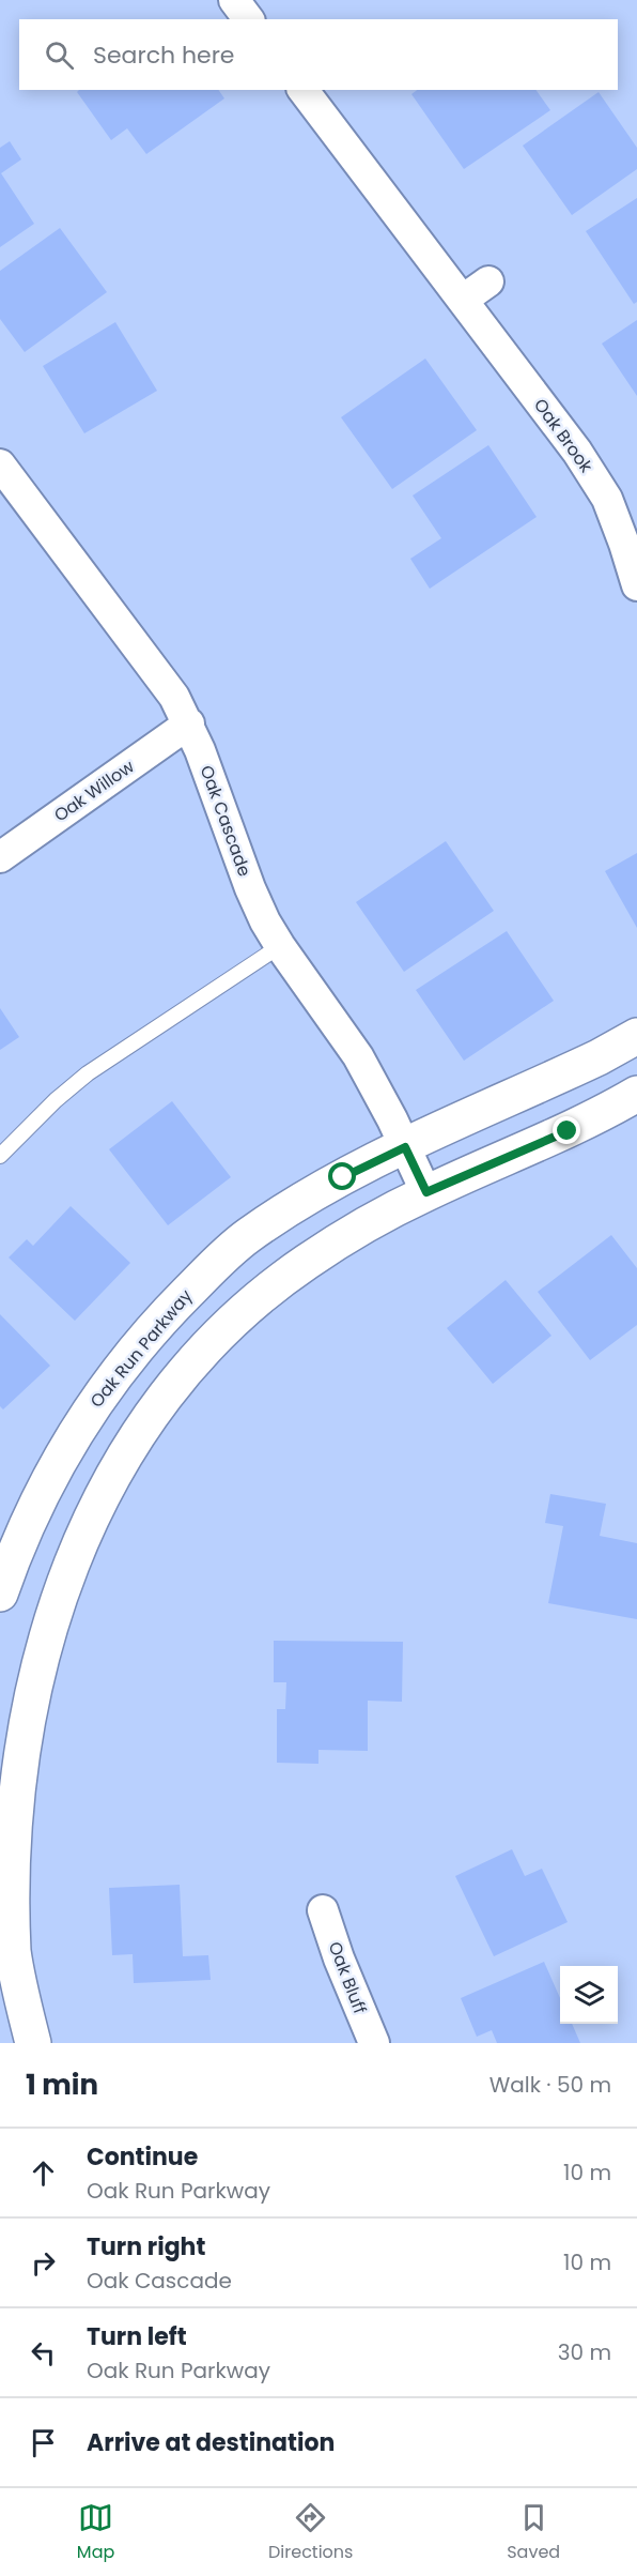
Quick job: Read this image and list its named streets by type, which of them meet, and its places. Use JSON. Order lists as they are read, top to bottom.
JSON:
{
  "streets": {
    "street": [
      "Oak Brook",
      "Oak Willow",
      "Oak Cascade",
      "Oak Run Parkway",
      "Oak Bluff"
    ]
  },
  "crossings": [
    ["Oak Willow", "Oak Cascade"],
    ["Oak Cascade", "Oak Run Parkway"]
  ],
  "page": {
    "search": "Search here",
    "heading": ["1 min", "Walk · 50 m"],
    "list": [
      ["Continue", "Oak Run Parkway", "10 m"],
      ["Turn right", "Oak Cascade", "10 m"],
      ["Turn left", "Oak Run Parkway", "30 m"],
      "Arrive at destination"
    ],
    "nav": ["Map", "Directions", "Saved"]
  }
}
